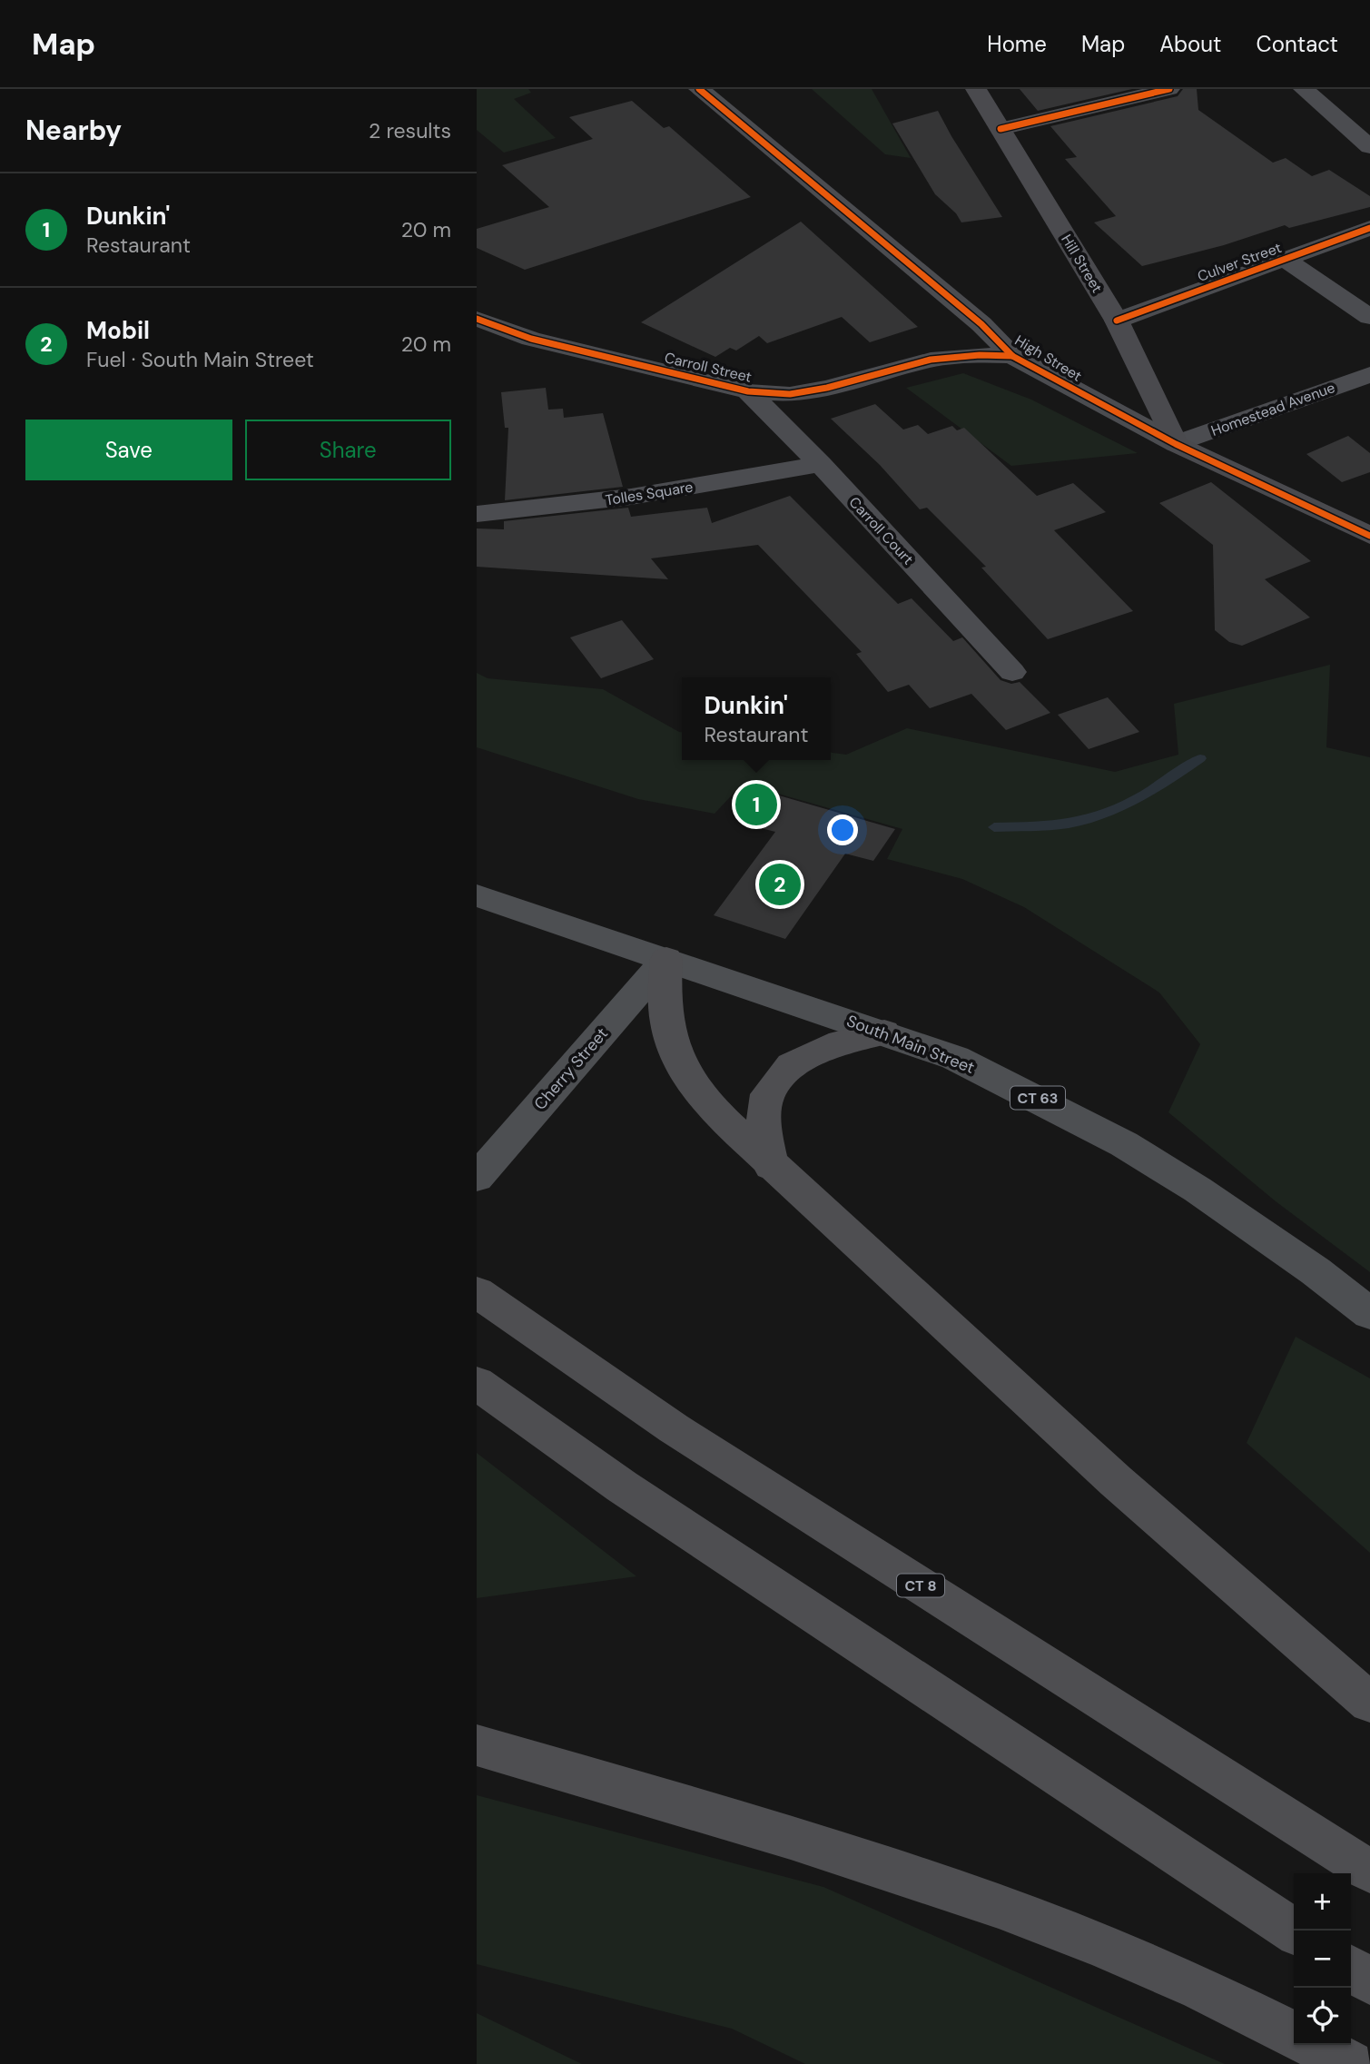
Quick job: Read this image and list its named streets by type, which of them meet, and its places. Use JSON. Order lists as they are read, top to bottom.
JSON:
{
  "streets": {
    "highway": ["CT 8"],
    "main road": ["South Main Street", "Cherry Street", "CT 63"],
    "street": [
      "Culver Street",
      "Hill Street",
      "High Street",
      "Carroll Street",
      "Homestead Avenue",
      "Tolles Square",
      "Carroll Court"
    ]
  },
  "crossings": [
    ["Culver Street", "Hill Street"],
    ["Hill Street", "High Street"],
    ["Hill Street", "Homestead Avenue"],
    ["High Street", "Carroll Street"],
    ["High Street", "Homestead Avenue"],
    ["Carroll Street", "Carroll Court"],
    ["Tolles Square", "Carroll Court"],
    ["South Main Street", "Cherry Street"]
  ],
  "page": {
    "header": "Map",
    "nav": [
      "Home",
      "Map",
      "About",
      "Contact"
    ],
    "heading": ["Nearby", "2 results"],
    "list": [
      {
        "mark": "1",
        "name": "Dunkin'",
        "note": "Restaurant",
        "value": "20 m"
      },
      {
        "mark": "2",
        "name": "Mobil",
        "note": "Fuel · South Main Street",
        "value": "20 m"
      }
    ],
    "buttons": ["Save", "Share"],
    "popup": ["Dunkin'", "Restaurant"],
    "pins": ["1", "2"],
    "map_buttons": ["+", "−"]
  }
}
